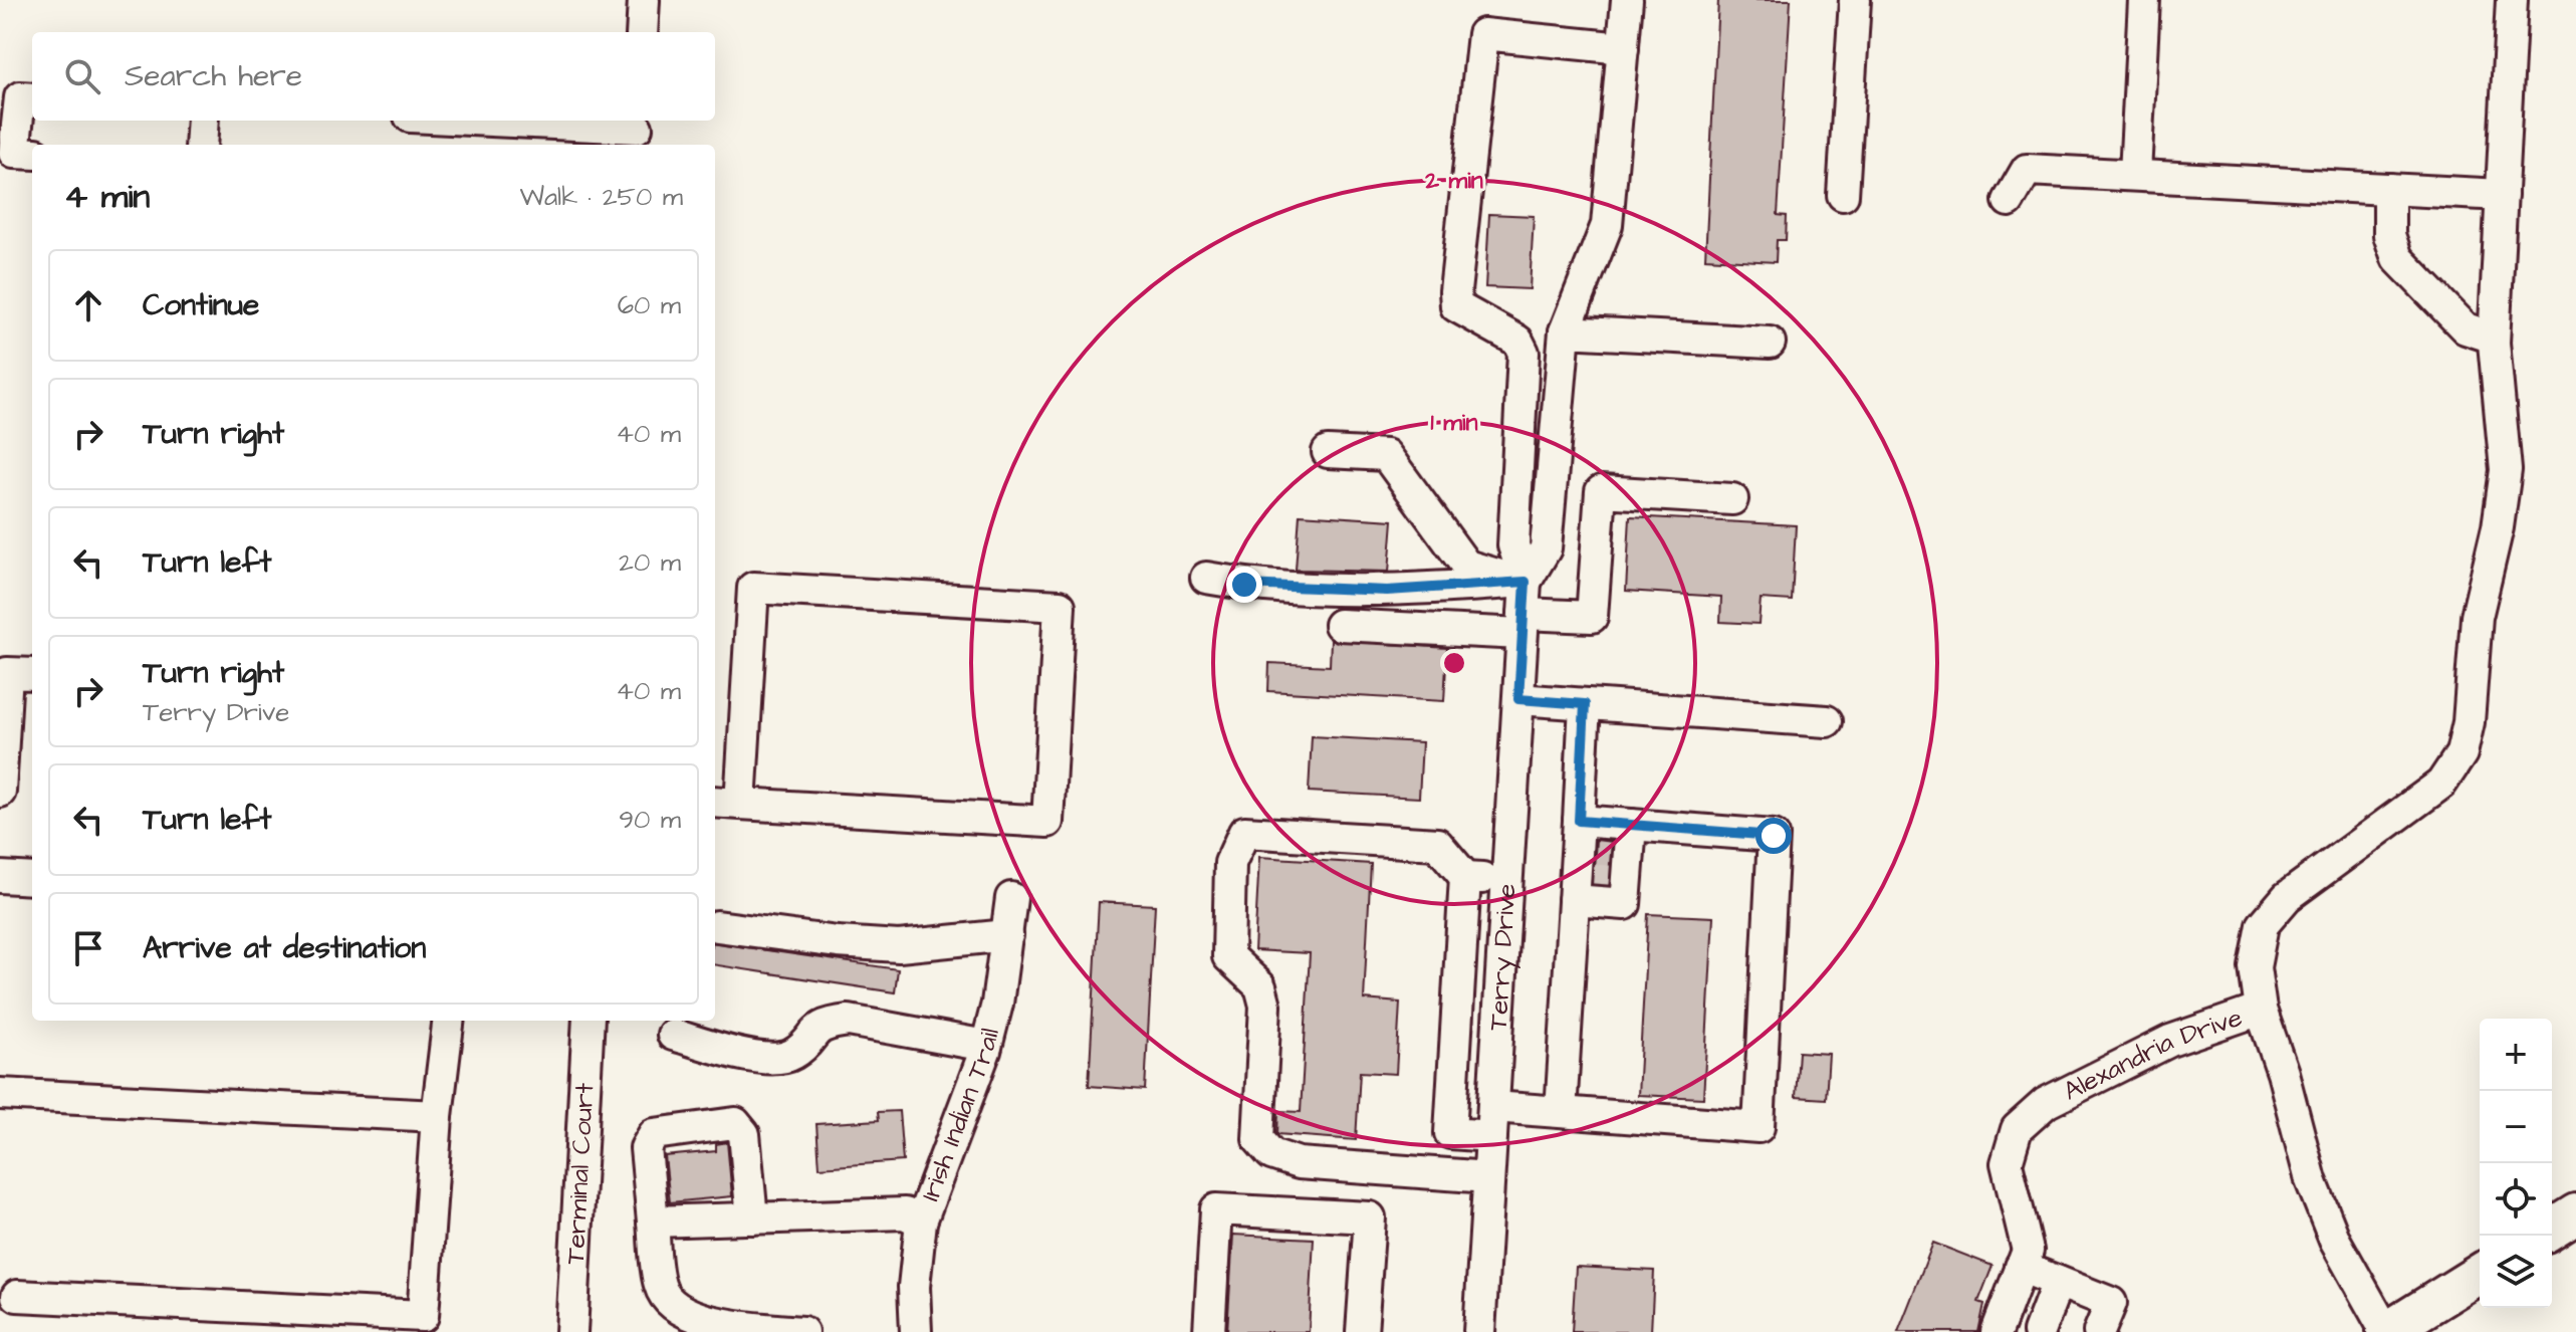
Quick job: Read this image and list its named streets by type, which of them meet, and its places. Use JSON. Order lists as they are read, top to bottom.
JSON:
{
  "streets": {
    "street": [
      "Terry Drive",
      "Alexandria Drive",
      "Irish Indian Trail",
      "Terminal Court"
    ]
  },
  "page": {
    "search": "Search here",
    "heading": ["4 min", "Walk · 250 m"],
    "list": [
      ["Continue", "60 m"],
      ["Turn right", "40 m"],
      ["Turn left", "20 m"],
      ["Turn right", "Terry Drive", "40 m"],
      ["Turn left", "90 m"],
      "Arrive at destination"
    ],
    "map_buttons": ["+", "−"]
  },
  "rings": ["2 min", "1 min"]
}
